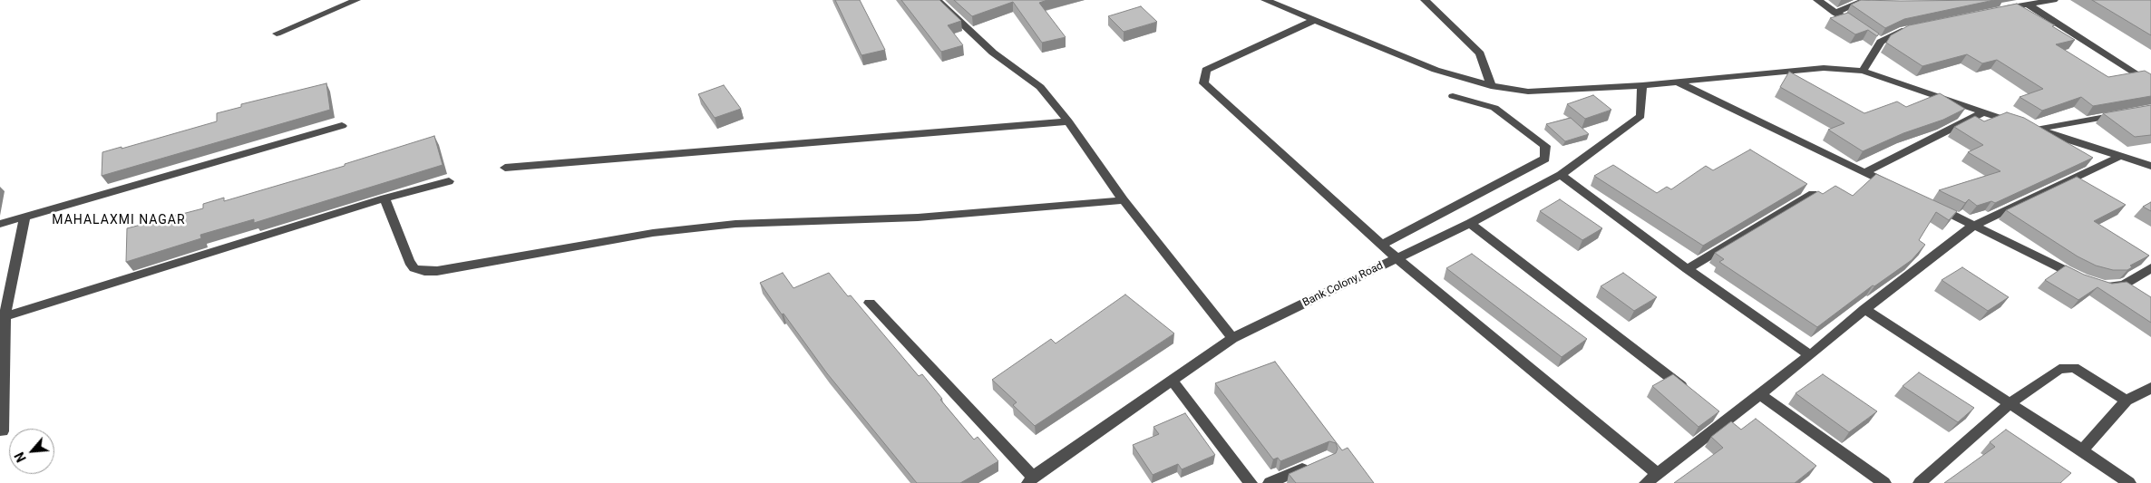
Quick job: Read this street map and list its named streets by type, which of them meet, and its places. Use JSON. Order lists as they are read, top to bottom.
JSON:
{
  "streets": {
    "street": ["Bank Colony Road"]
  },
  "districts": ["MAHALAXMI NAGAR"],
  "north": "bottom left"
}
